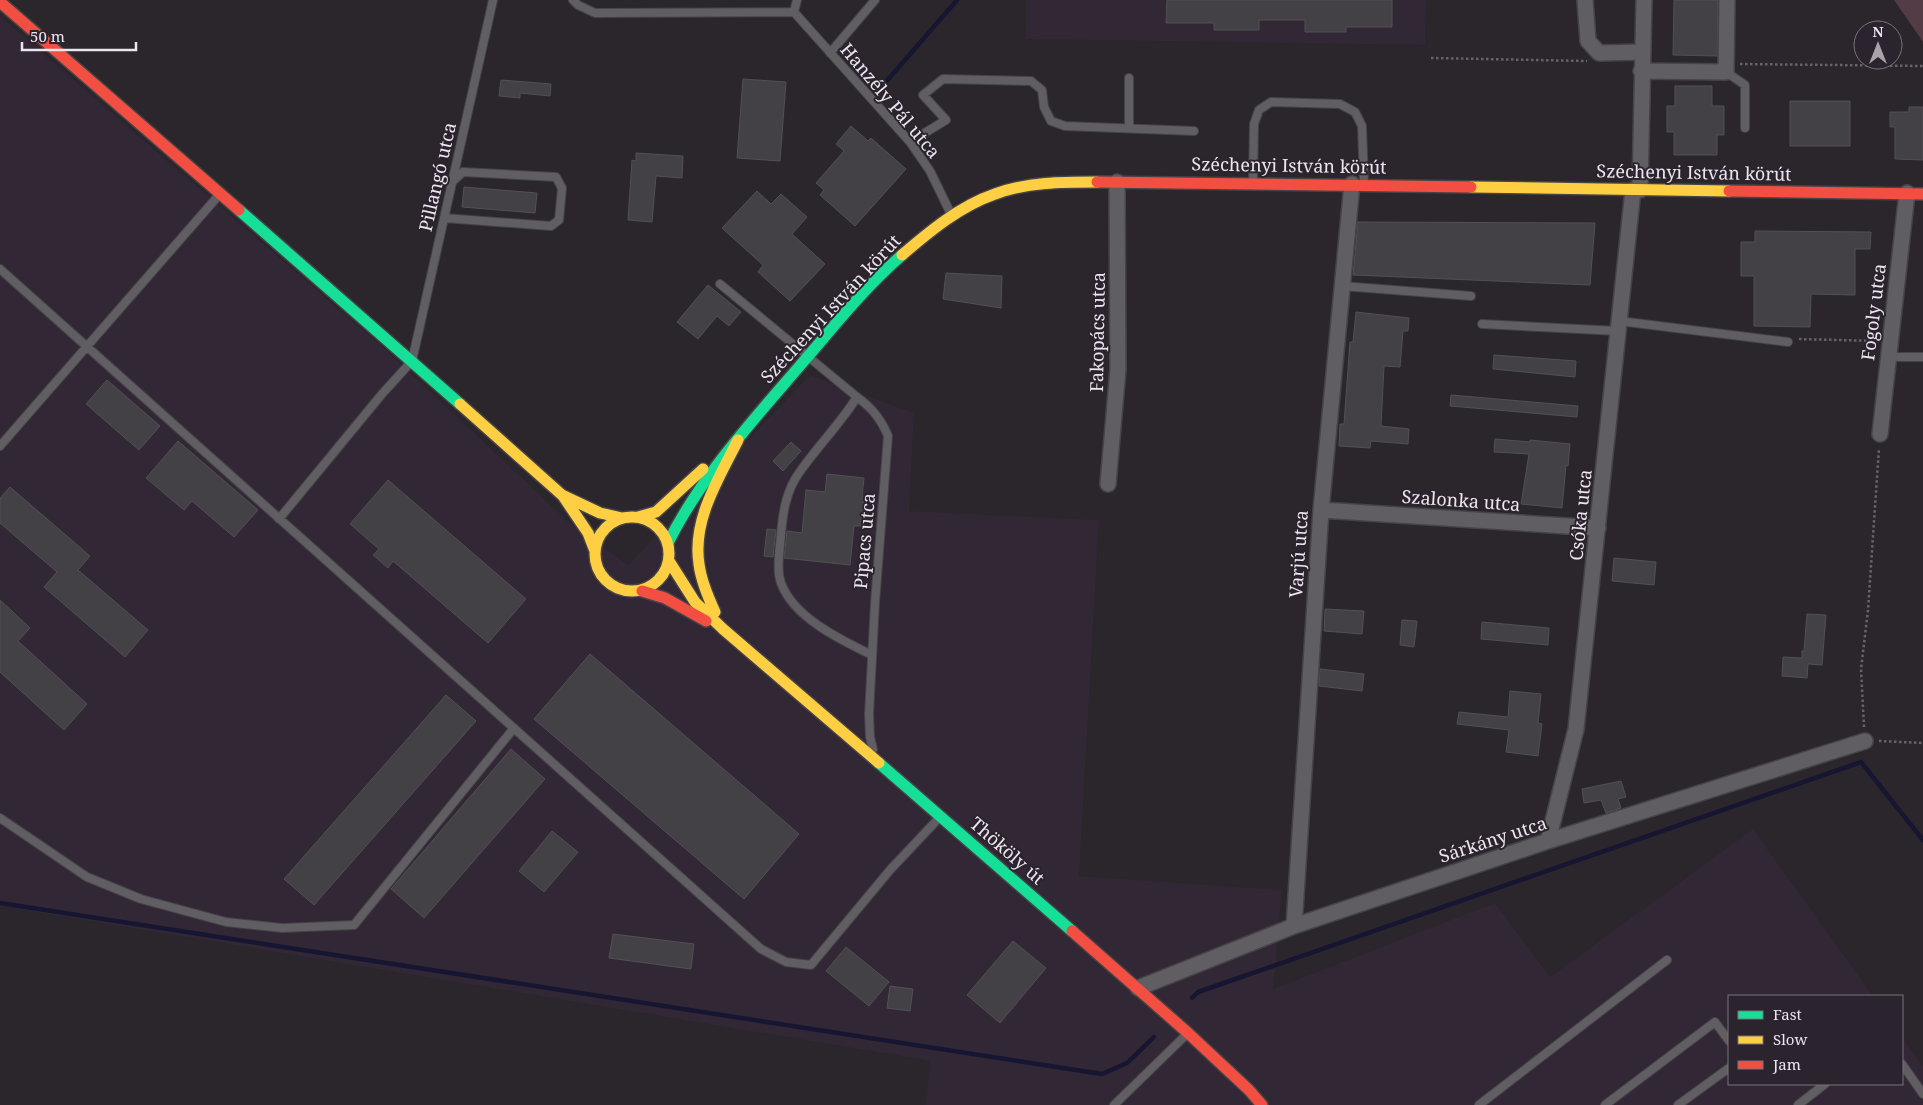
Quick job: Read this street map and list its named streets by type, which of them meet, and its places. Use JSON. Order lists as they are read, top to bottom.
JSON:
{
  "streets": {
    "main road": ["Széchenyi István körút", "Thököly út"],
    "street": [
      "Fogoly utca",
      "Fakopács utca",
      "Szalonka utca",
      "Csóka utca",
      "Varjú utca",
      "Sárkány utca"
    ],
    "lane": ["Hanzély Pál utca", "Pillangó utca", "Pipacs utca"]
  },
  "crossings": [
    ["Hanzély Pál utca", "Széchenyi István körút"],
    ["Széchenyi István körút", "Fogoly utca"],
    ["Széchenyi István körút", "Fakopács utca"],
    ["Széchenyi István körút", "Csóka utca"],
    ["Széchenyi István körút", "Pipacs utca"],
    ["Széchenyi István körút", "Varjú utca"],
    ["Széchenyi István körút", "Thököly út"],
    ["Szalonka utca", "Csóka utca"],
    ["Szalonka utca", "Varjú utca"],
    ["Csóka utca", "Sárkány utca"],
    ["Pipacs utca", "Thököly út"],
    ["Varjú utca", "Sárkány utca"],
    ["Sárkány utca", "Thököly út"]
  ],
  "legend": ["Fast", "Slow", "Jam"],
  "scale_bar": "50 m",
  "north": "top"
}
